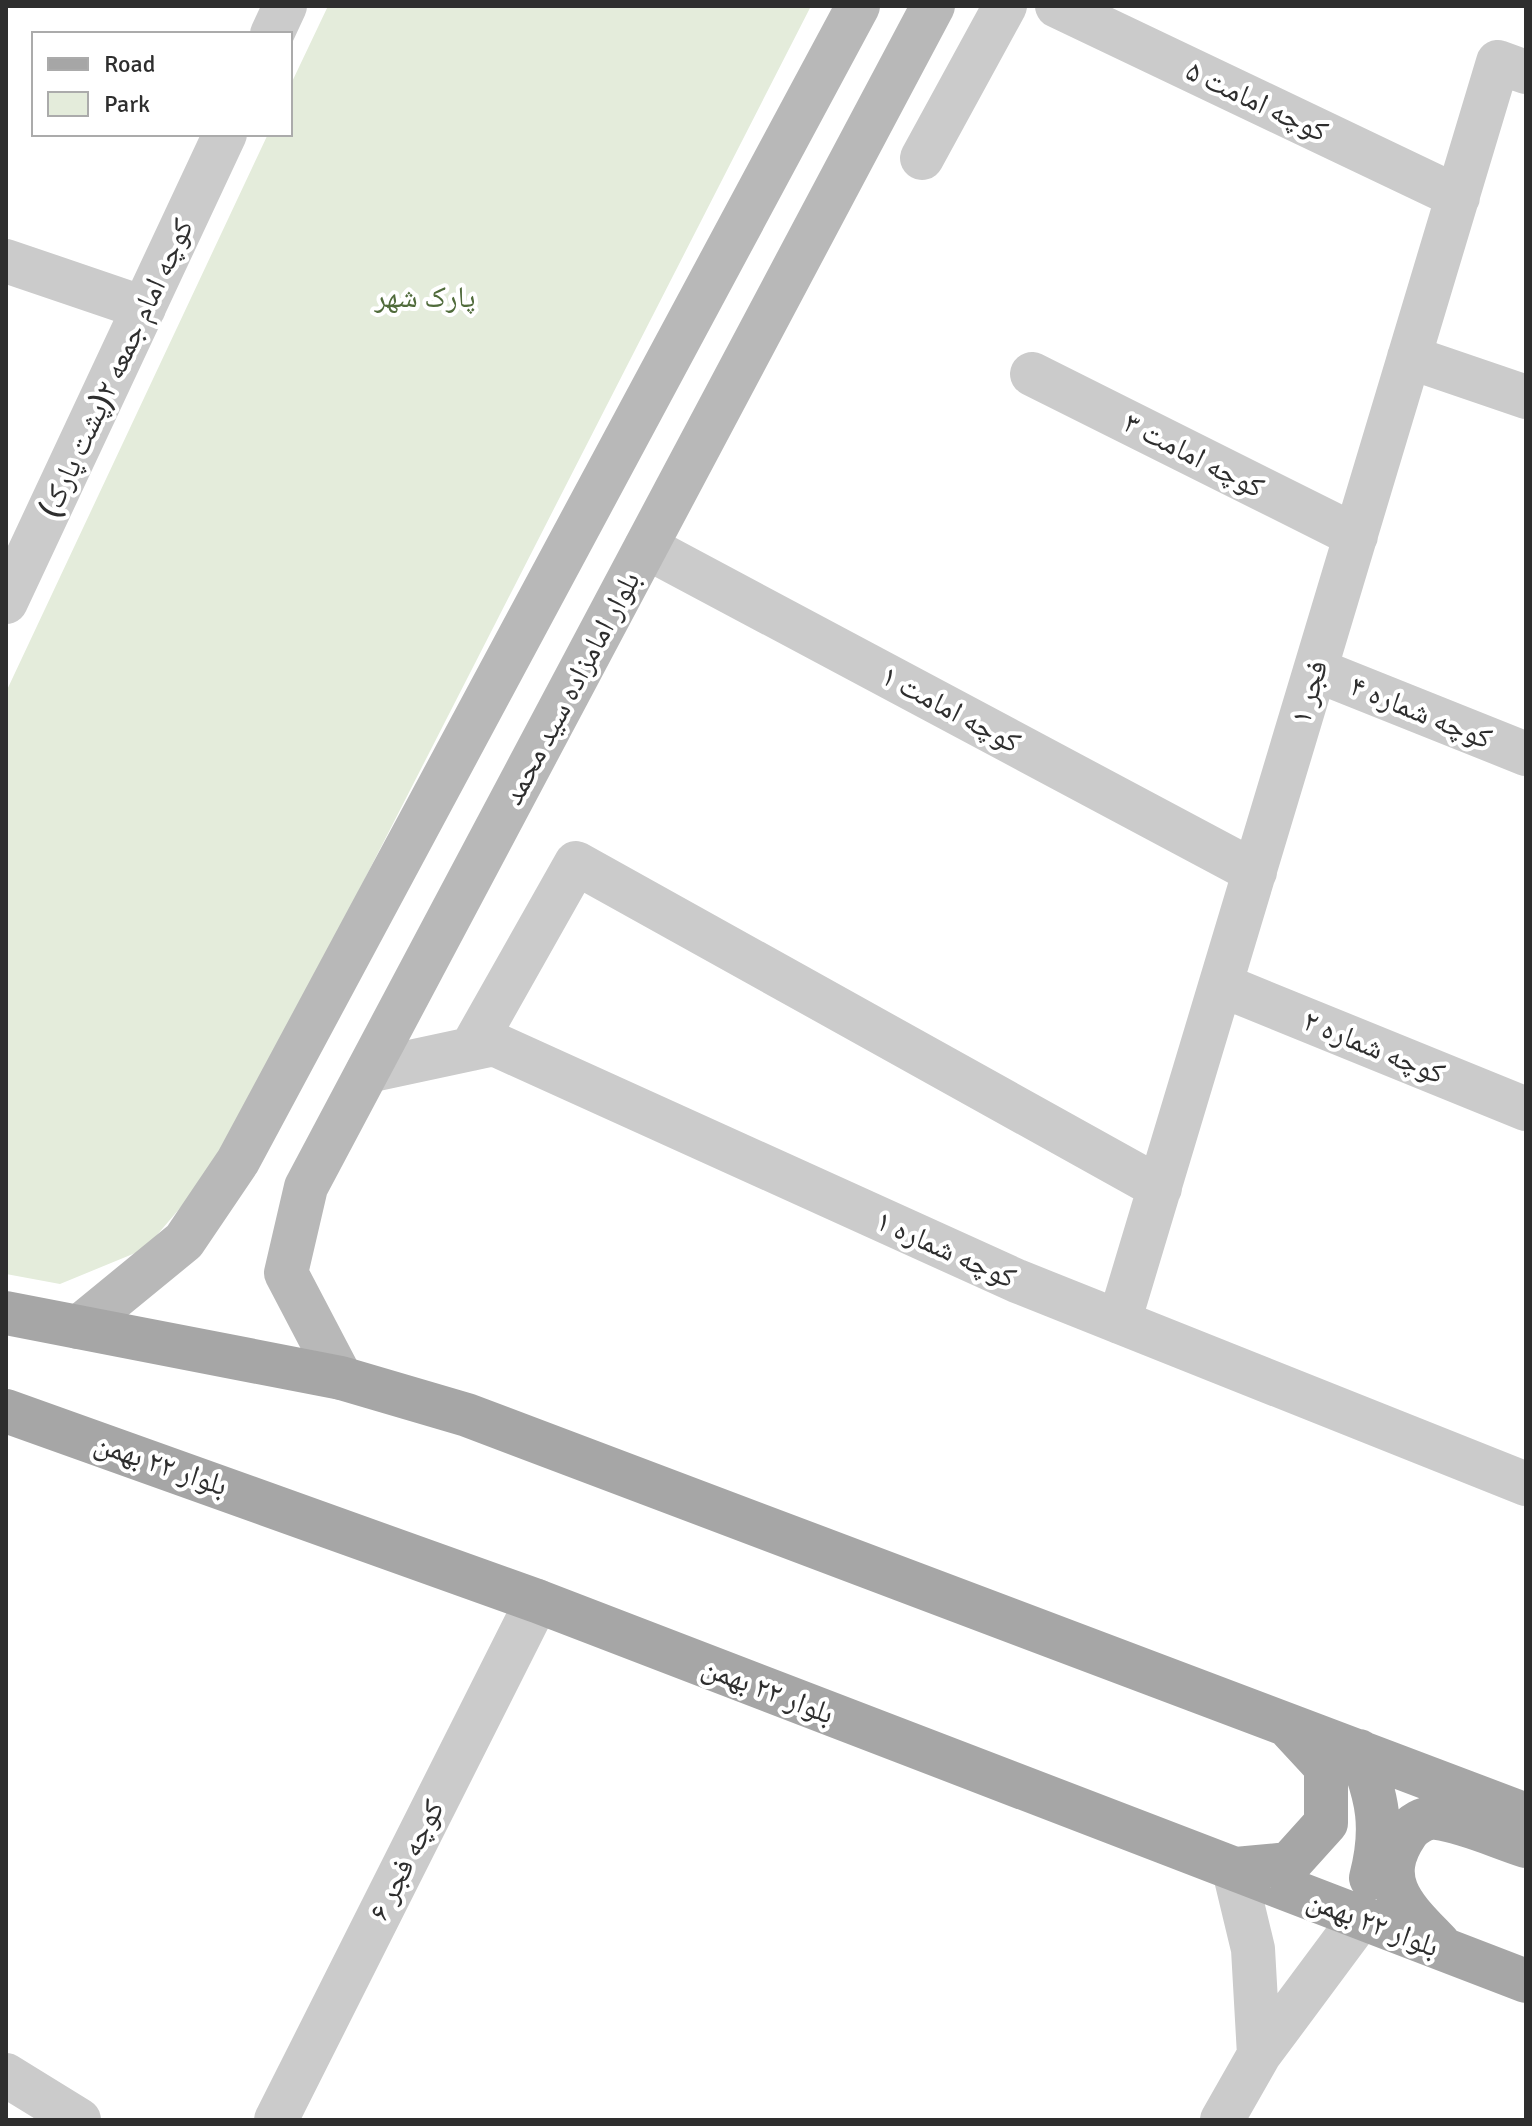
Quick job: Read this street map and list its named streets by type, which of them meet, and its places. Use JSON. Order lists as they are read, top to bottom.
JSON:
{
  "streets": {
    "main road": ["بلوار امامزاده سید محمد", "بلوار ۲۲ بهمن"],
    "street": [
      "کوچه امامت ۵",
      "کوچه امام جمعه ۲(پشت پارک)",
      "کوچه امامت ۳",
      "فجر ۱",
      "کوچه امامت ۱",
      "کوچه شماره ۴",
      "کوچه شماره ۲",
      "کوچه شماره ۱",
      "کوچه فجر ۶"
    ]
  },
  "crossings": [
    ["کوچه امامت ۵", "فجر ۱"],
    ["کوچه امامت ۳", "فجر ۱"],
    ["بلوار امامزاده سید محمد", "کوچه امامت ۱"],
    ["بلوار امامزاده سید محمد", "کوچه شماره ۱"],
    ["فجر ۱", "کوچه امامت ۱"],
    ["فجر ۱", "کوچه شماره ۴"],
    ["فجر ۱", "کوچه شماره ۲"],
    ["فجر ۱", "کوچه شماره ۱"],
    ["بلوار ۲۲ بهمن", "کوچه فجر ۶"]
  ],
  "parks": ["پارک شهر"],
  "legend": ["Road", "Park"]
}
